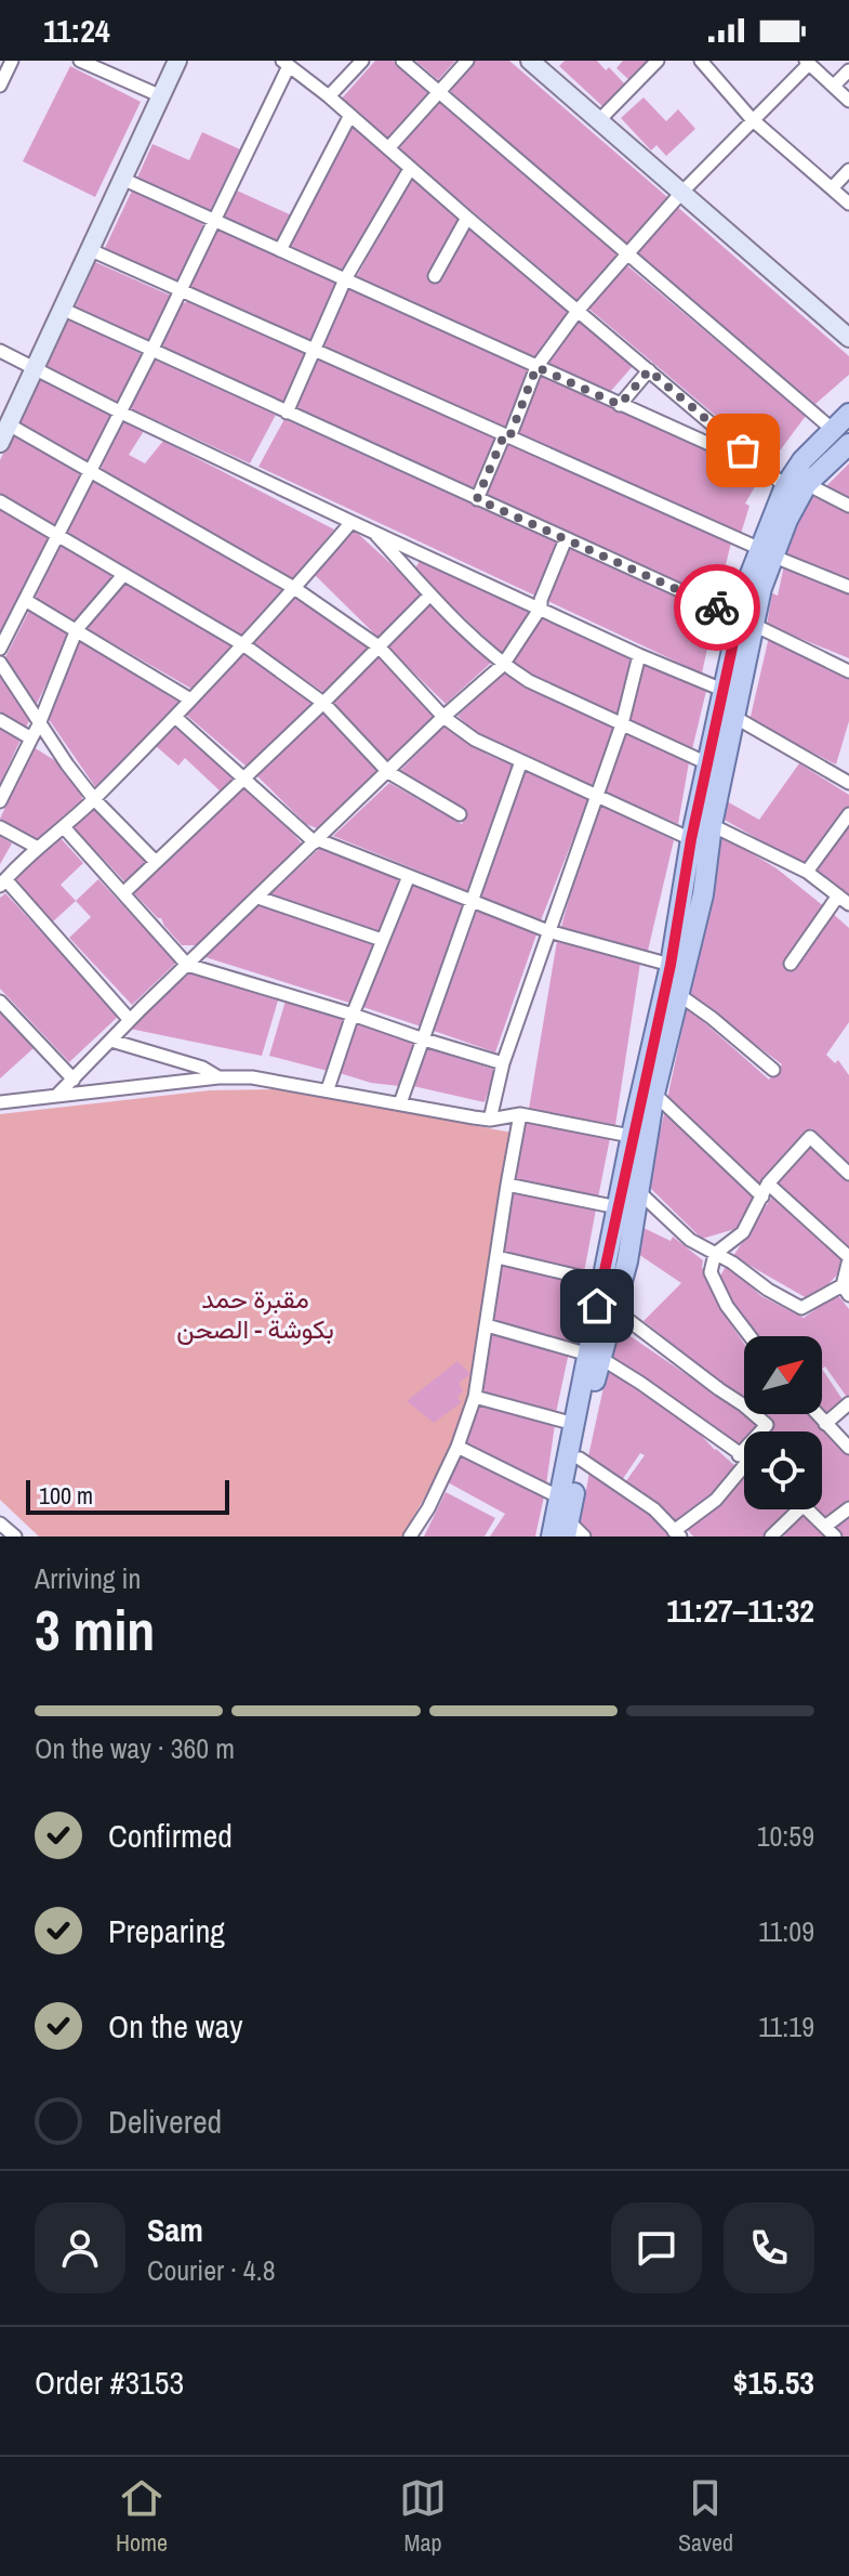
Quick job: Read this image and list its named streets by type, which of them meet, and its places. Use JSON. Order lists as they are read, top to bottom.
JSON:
{
  "parks": ["مقبرة حمد بكوشة - الصحن"],
  "scale_bar": "100 m",
  "north": "top right",
  "page": {
    "status": "11:24",
    "scale": "100 m",
    "heading": ["3 min", "Arriving in", "11:27–11:32"],
    "panel": [
      "Sam",
      "Courier · 4.8",
      "Order #3153",
      "$15.53"
    ],
    "bar": "On the way · 360 m",
    "list": [
      ["Confirmed", "10:59"],
      ["Preparing", "11:09"],
      ["On the way", "11:19"],
      "Delivered"
    ],
    "tabs": ["Home", "Map", "Saved"]
  }
}
